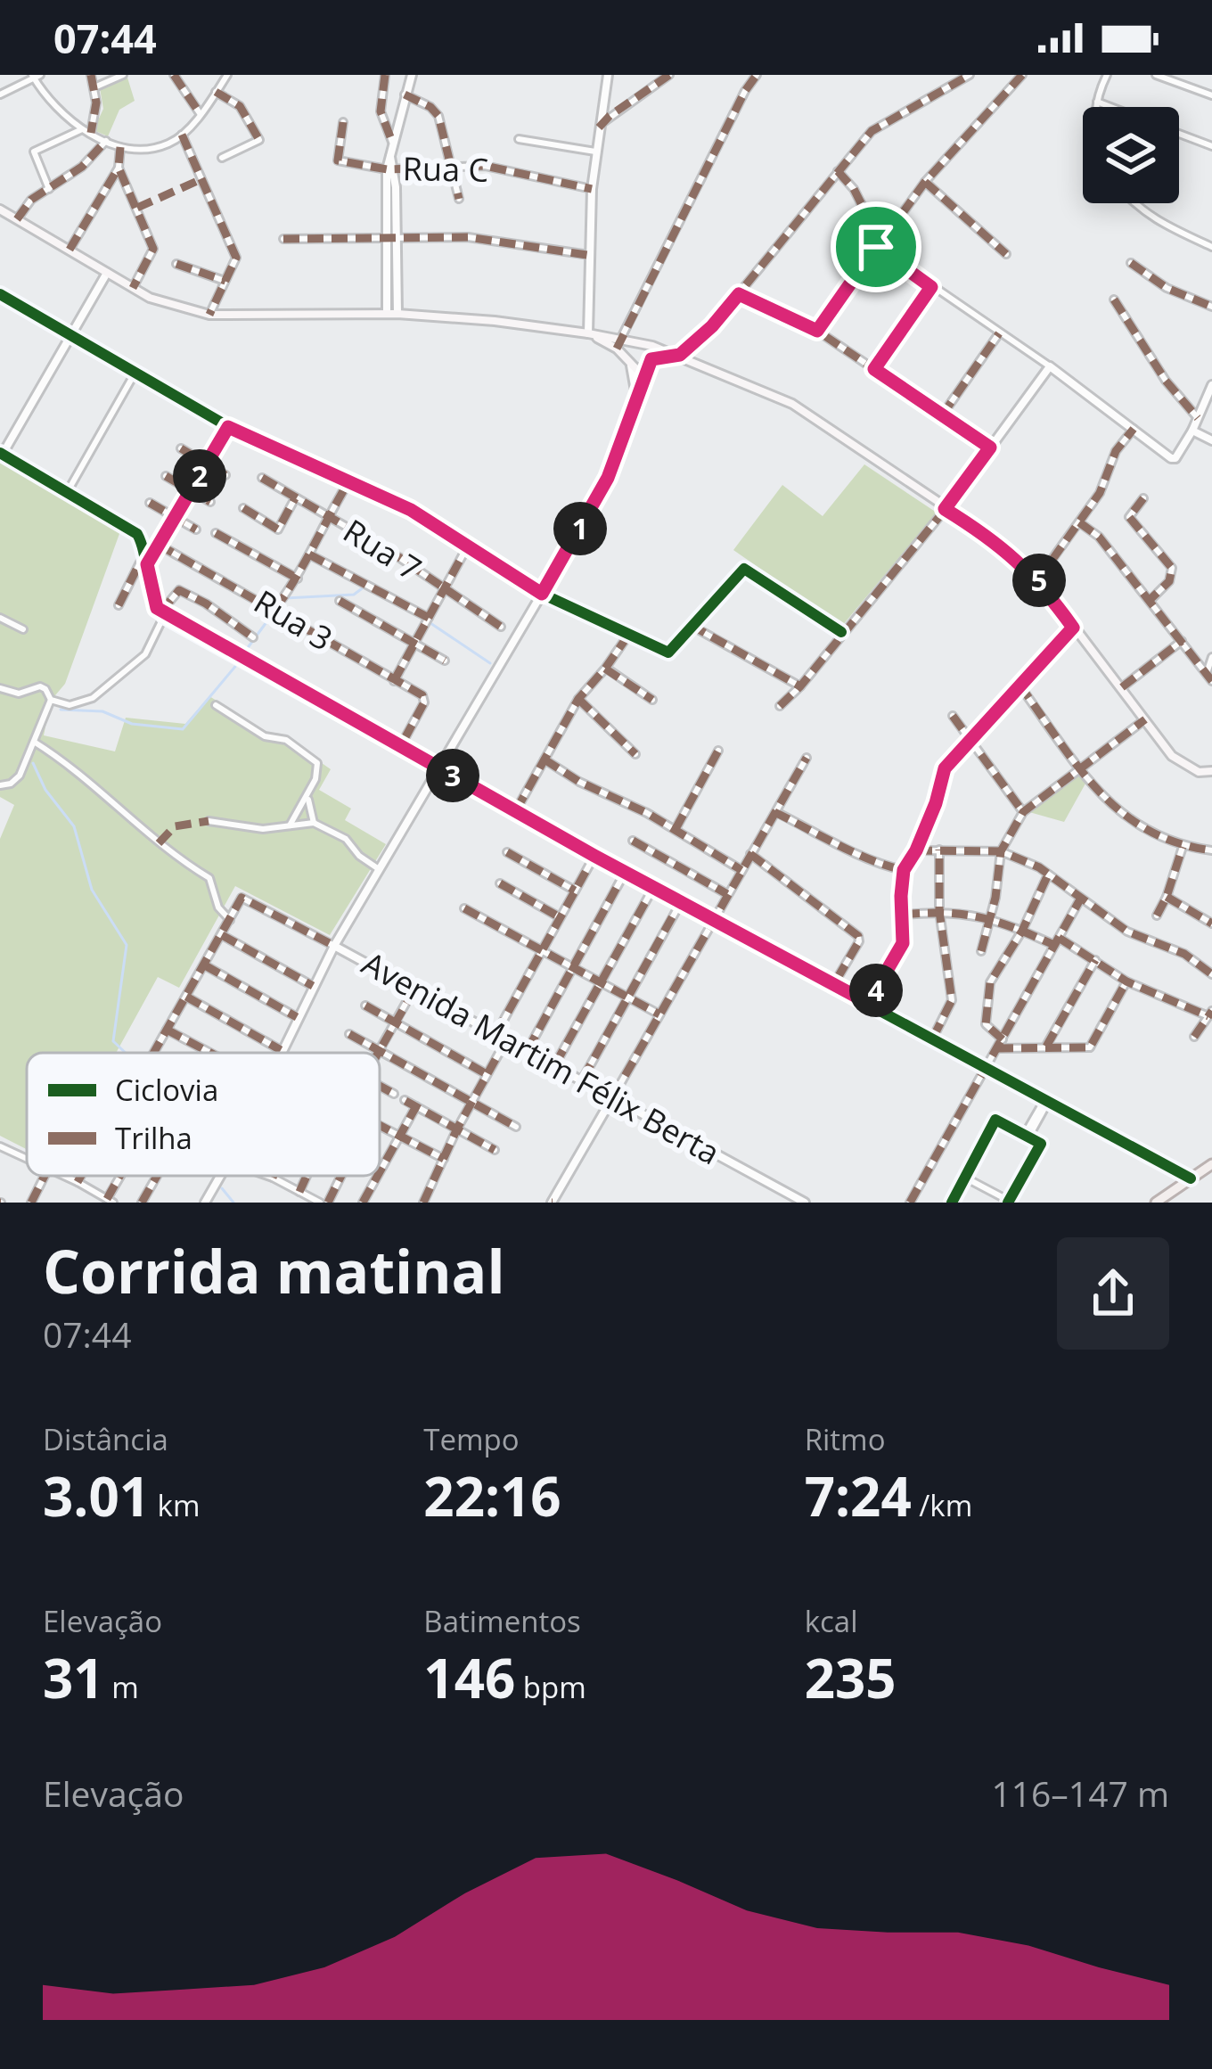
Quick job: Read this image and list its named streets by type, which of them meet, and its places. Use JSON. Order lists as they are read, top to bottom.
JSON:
{
  "streets": {
    "street": [
      "Rua C",
      "Rua 7",
      "Rua 3",
      "Avenida Martim Félix Berta"
    ]
  },
  "legend": ["Ciclovia", "Trilha"],
  "page": {
    "status": "07:44",
    "pins": [
      "2",
      "1",
      "5",
      "3",
      "4"
    ],
    "heading": ["Corrida matinal", "07:44"],
    "stats": [
      ["Distância", "3.01 km"],
      ["Tempo", "22:16"],
      ["Ritmo", "7:24 /km"],
      ["Elevação", "31 m"],
      ["Batimentos", "146 bpm"],
      ["kcal", "235"]
    ],
    "chart": ["Elevação", "116–147 m"]
  }
}
